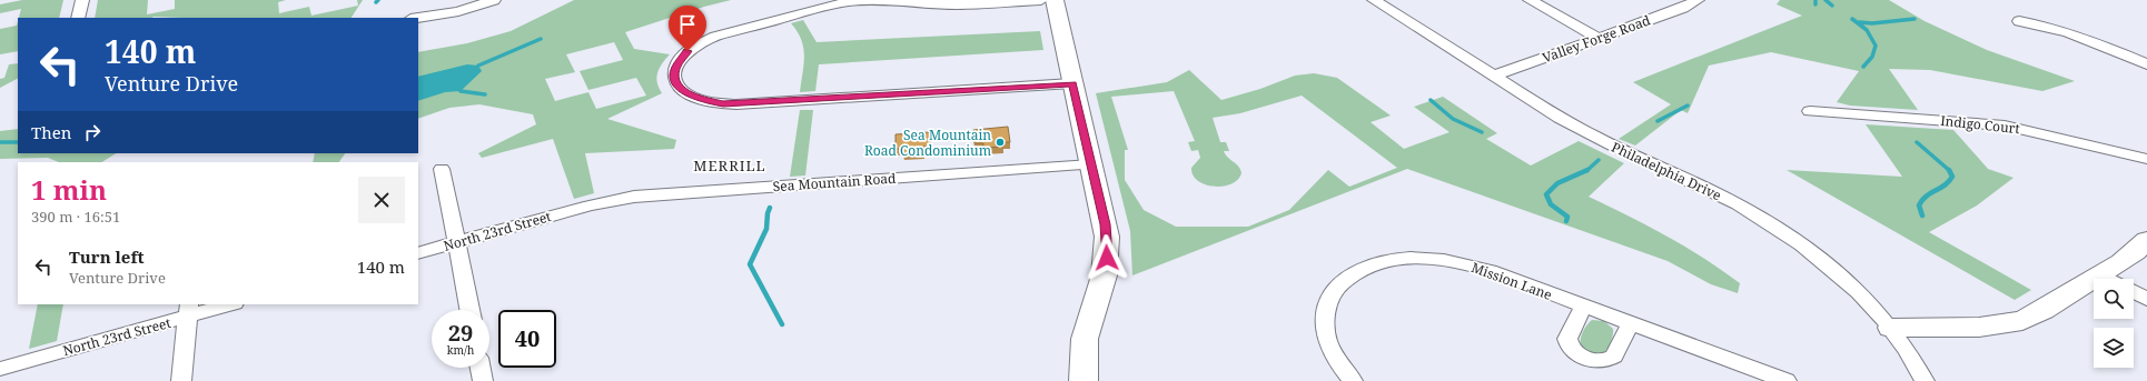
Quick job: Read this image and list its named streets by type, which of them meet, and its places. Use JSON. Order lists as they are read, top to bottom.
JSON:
{
  "streets": {
    "street": [
      "Valley Forge Road",
      "Indigo Court",
      "Philadelphia Drive",
      "Sea Mountain Road",
      "North 23rd Street",
      "Mission Lane"
    ]
  },
  "crossings": [
    ["Valley Forge Road", "Philadelphia Drive"],
    ["Sea Mountain Road", "North 23rd Street"]
  ],
  "districts": ["MERRILL"],
  "places": ["Sea Mountain Road Condominium"],
  "page": {
    "turn": ["140 m", "Venture Drive"],
    "then": "Then",
    "heading": ["1 min", "390 m · 16:51"],
    "list": [
      {
        "name": "Turn left",
        "note": "Venture Drive",
        "value": "140 m"
      }
    ],
    "speed": "29 km/h",
    "limit": "40"
  }
}
